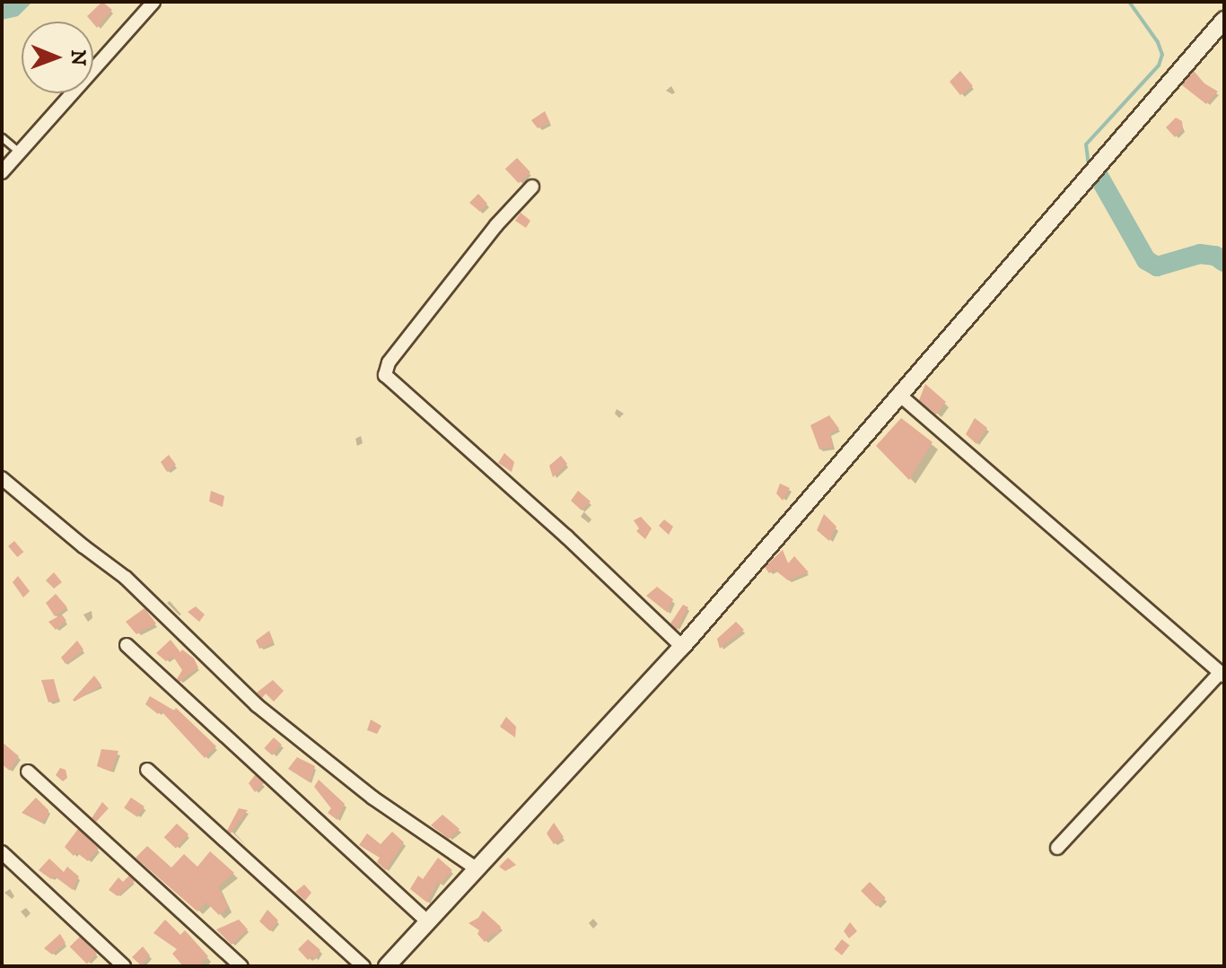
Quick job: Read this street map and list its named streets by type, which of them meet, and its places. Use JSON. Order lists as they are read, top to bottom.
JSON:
{
  "north": "right"
}
